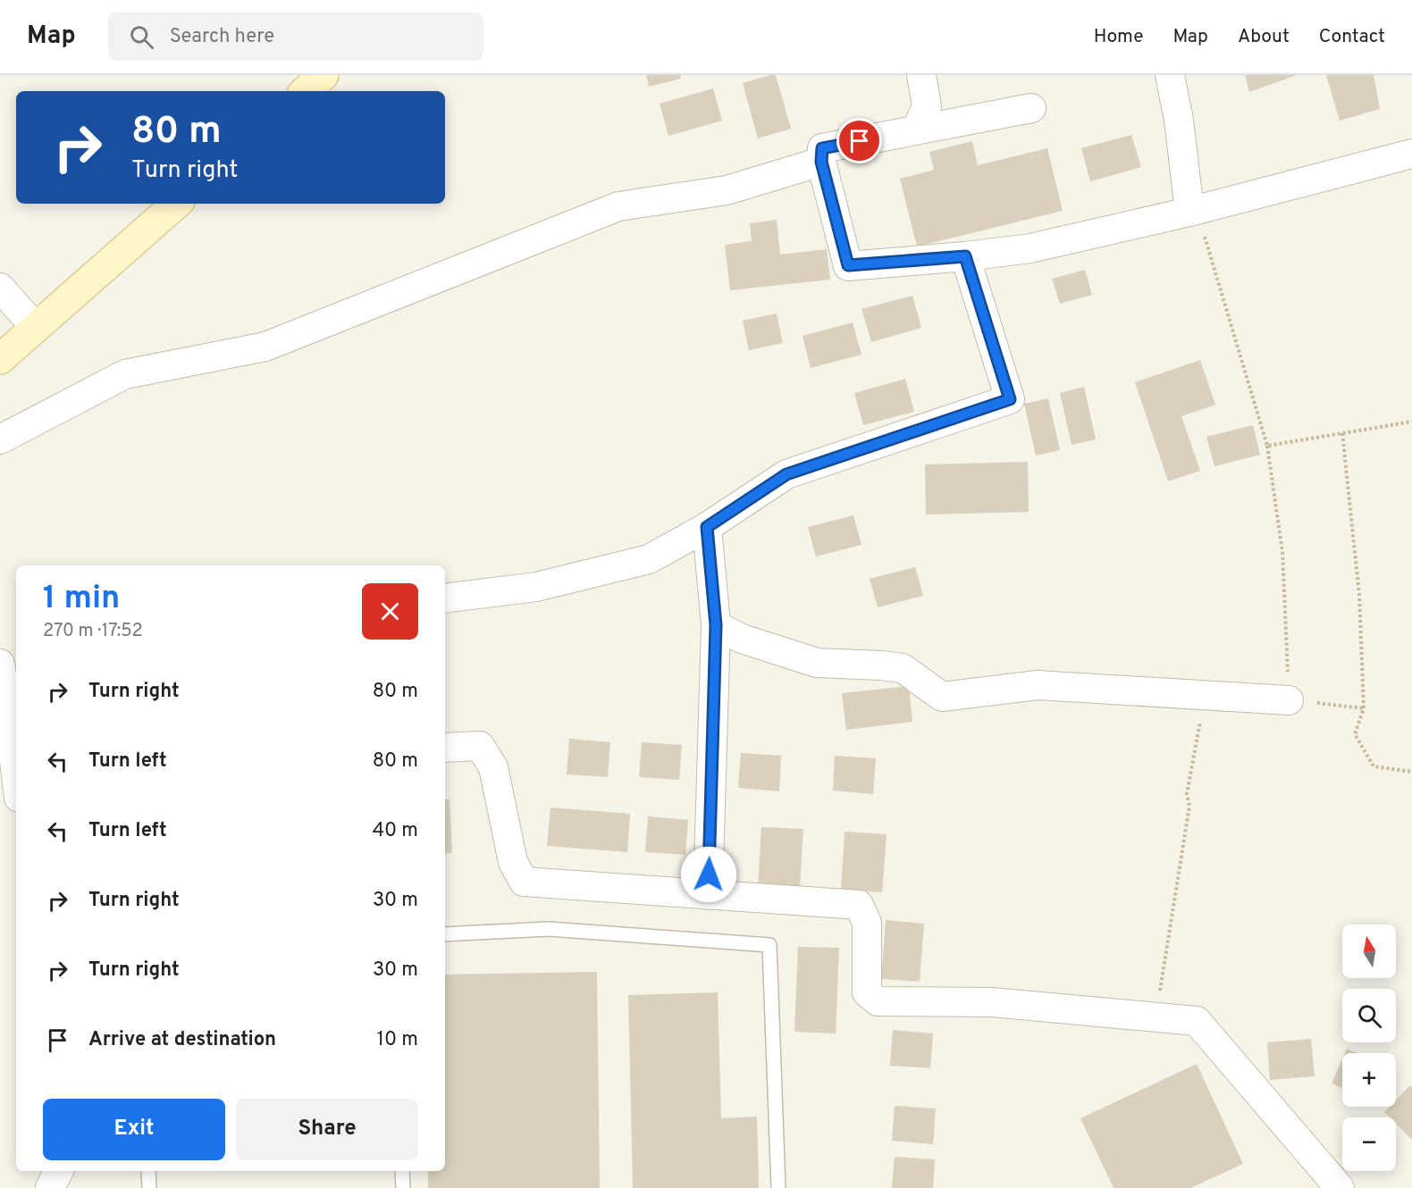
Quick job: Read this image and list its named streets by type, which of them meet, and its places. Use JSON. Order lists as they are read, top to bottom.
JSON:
{
  "north": "top",
  "page": {
    "header": "Map",
    "search": "Search here",
    "nav": [
      "Home",
      "Map",
      "About",
      "Contact"
    ],
    "turn": ["80 m", "Turn right"],
    "heading": ["1 min", "270 m · 17:52"],
    "list": [
      {
        "name": "Turn right",
        "value": "80 m"
      },
      {
        "name": "Turn left",
        "value": "80 m"
      },
      {
        "name": "Turn left",
        "value": "40 m"
      },
      {
        "name": "Turn right",
        "value": "30 m"
      },
      {
        "name": "Turn right",
        "value": "30 m"
      },
      {
        "name": "Arrive at destination",
        "value": "10 m"
      }
    ],
    "map_buttons": ["+", "−"],
    "buttons": ["Exit", "Share"]
  }
}
